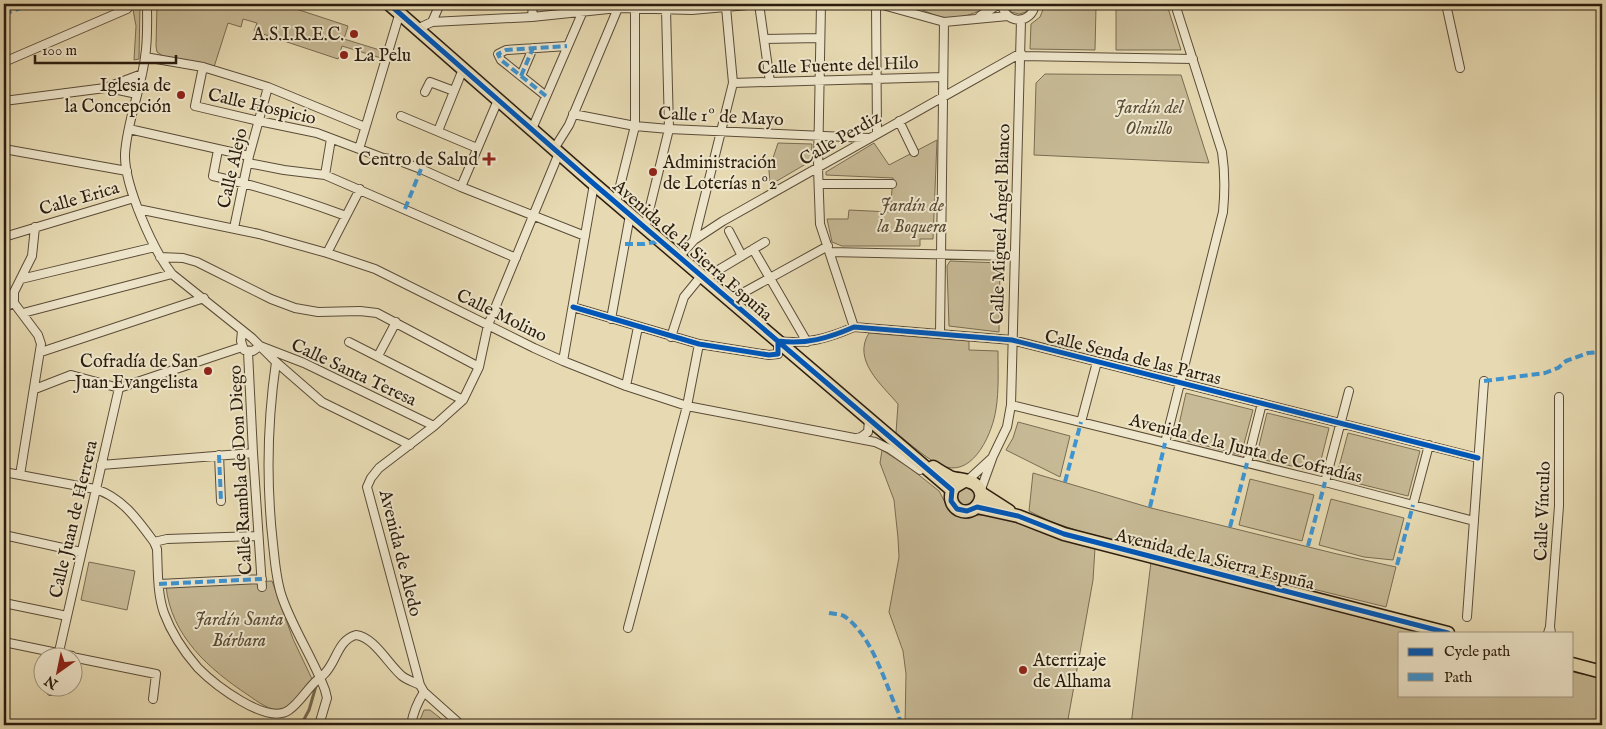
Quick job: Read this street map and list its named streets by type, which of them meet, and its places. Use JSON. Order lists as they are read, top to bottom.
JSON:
{
  "streets": {
    "main road": ["Avenida de la Sierra Espuña"],
    "street": [
      "Calle Fuente del Hilo",
      "Calle Hospicio",
      "Calle 1º de Mayo",
      "Calle Perdiz",
      "Calle Alejo",
      "Calle Erica",
      "Calle Miguel Ángel Blanco",
      "Calle Molino",
      "Calle Senda de las Parras",
      "Calle Santa Teresa",
      "Avenida de la Junta de Cofradías",
      "Calle Rambla de Don Diego",
      "Calle Vínculo",
      "Calle Juan de Herrera",
      "Avenida de Aledo"
    ]
  },
  "crossings": [
    ["Calle Hospicio", "Calle Alejo"],
    ["Calle Hospicio", "Avenida de Aledo"],
    ["Calle 1º de Mayo", "Calle Perdiz"],
    ["Calle 1º de Mayo", "Avenida de Aledo"],
    ["Calle Perdiz", "Calle Miguel Ángel Blanco"],
    ["Calle Perdiz", "Avenida de la Sierra Espuña"],
    ["Calle Alejo", "Calle Molino"],
    ["Calle Erica", "Calle Rambla de Don Diego"],
    ["Calle Miguel Ángel Blanco", "Avenida de la Sierra Espuña"],
    ["Calle Miguel Ángel Blanco", "Calle Molino"],
    ["Calle Miguel Ángel Blanco", "Calle Senda de las Parras"],
    ["Calle Miguel Ángel Blanco", "Avenida de la Junta de Cofradías"],
    ["Avenida de la Sierra Espuña", "Calle Molino"],
    ["Avenida de la Sierra Espuña", "Calle Senda de las Parras"],
    ["Avenida de la Sierra Espuña", "Avenida de Aledo"],
    ["Calle Molino", "Calle Rambla de Don Diego"],
    ["Calle Molino", "Avenida de Aledo"],
    ["Calle Santa Teresa", "Calle Rambla de Don Diego"],
    ["Calle Santa Teresa", "Avenida de Aledo"]
  ],
  "parks": ["Jardín del Olmillo", "Jardín de la Boquera", "Jardín Santa Bárbara"],
  "places": {
    "other": [
      "A.S.I.R.E.C.",
      "La Pelu",
      "Iglesia de la Concepción",
      "Administración de Loterías nº2",
      "Cofradía de San Juan Evangelista",
      "Aterrizaje de Alhama"
    ],
    "health": ["Centro de Salud"]
  },
  "legend": ["Cycle path", "Path"],
  "scale_bar": "100 m",
  "north": "bottom left"
}
